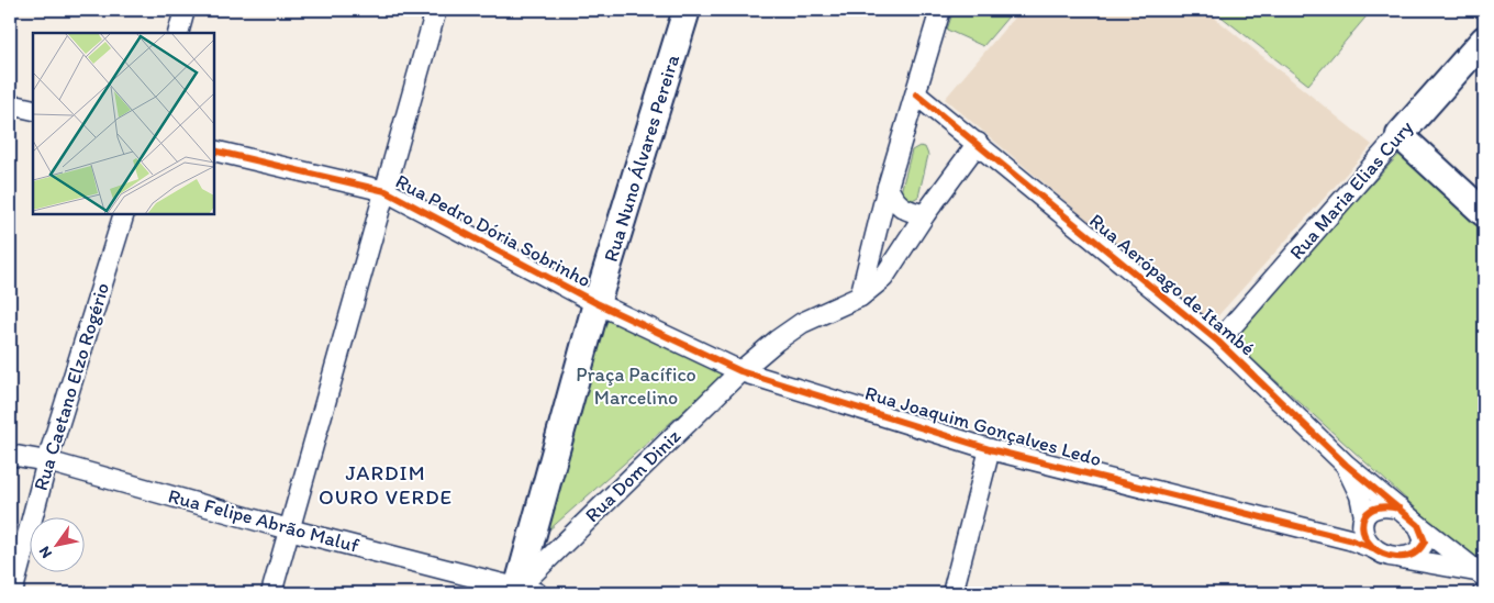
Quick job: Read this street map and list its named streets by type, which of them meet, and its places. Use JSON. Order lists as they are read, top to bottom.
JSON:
{
  "streets": {
    "street": [
      "Rua Nuno Álvares Pereira",
      "Rua Maria Elias Cury",
      "Rua Pedro Dória Sobrinho",
      "Rua Aerópago de Itambé",
      "Rua Caetano Elzo Rogério",
      "Rua Joaquim Gonçalves Ledo",
      "Rua Dom Diniz",
      "Rua Felipe Abrão Maluf"
    ]
  },
  "crossings": [
    ["Rua Nuno Álvares Pereira", "Rua Pedro Dória Sobrinho"],
    ["Rua Nuno Álvares Pereira", "Rua Joaquim Gonçalves Ledo"],
    ["Rua Nuno Álvares Pereira", "Rua Dom Diniz"],
    ["Rua Nuno Álvares Pereira", "Rua Felipe Abrão Maluf"],
    ["Rua Maria Elias Cury", "Rua Aerópago de Itambé"],
    ["Rua Pedro Dória Sobrinho", "Rua Joaquim Gonçalves Ledo"],
    ["Rua Aerópago de Itambé", "Rua Joaquim Gonçalves Ledo"],
    ["Rua Aerópago de Itambé", "Rua Dom Diniz"],
    ["Rua Caetano Elzo Rogério", "Rua Felipe Abrão Maluf"],
    ["Rua Joaquim Gonçalves Ledo", "Rua Dom Diniz"],
    ["Rua Dom Diniz", "Rua Felipe Abrão Maluf"]
  ],
  "districts": ["JARDIM OURO VERDE"],
  "parks": ["Praça Pacífico Marcelino"],
  "north": "bottom left"
}
